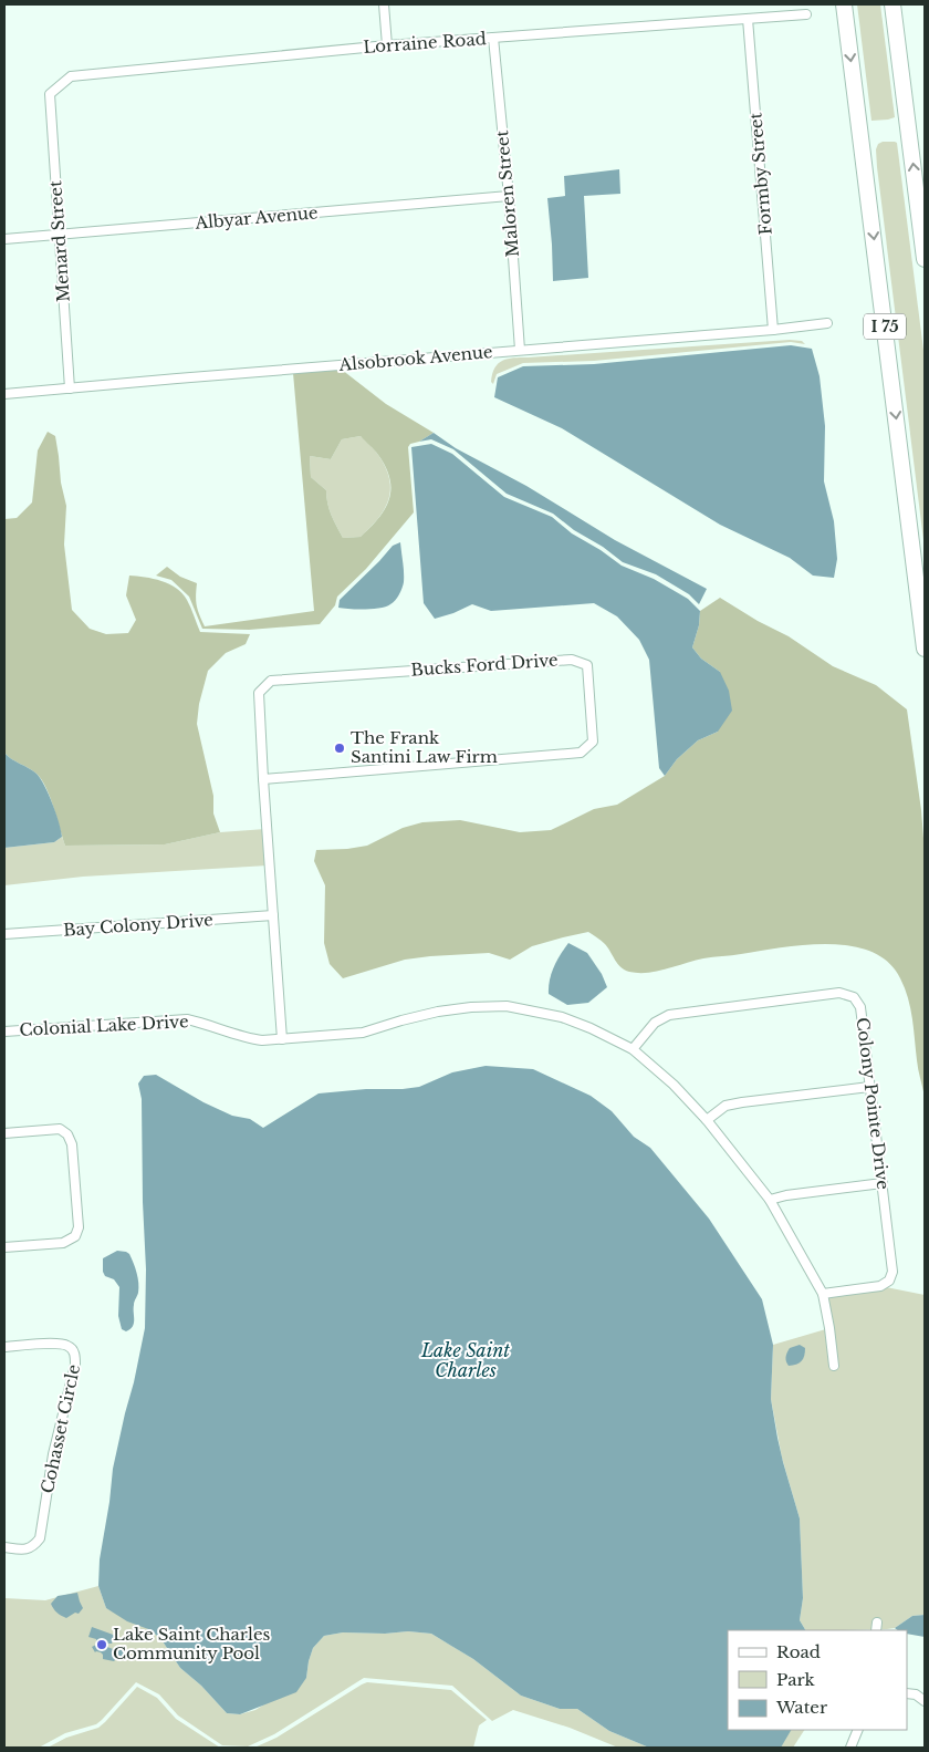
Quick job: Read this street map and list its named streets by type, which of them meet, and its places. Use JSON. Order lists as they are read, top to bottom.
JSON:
{
  "streets": {
    "highway": ["I 75"],
    "street": [
      "Lorraine Road",
      "Formby Street",
      "Maloren Street",
      "Albyar Avenue",
      "Menard Street",
      "Alsobrook Avenue",
      "Bucks Ford Drive",
      "Bay Colony Drive",
      "Colonial Lake Drive",
      "Colony Pointe Drive",
      "Cohasset Circle"
    ]
  },
  "crossings": [
    ["Lorraine Road", "Formby Street"],
    ["Lorraine Road", "Maloren Street"],
    ["Lorraine Road", "Menard Street"],
    ["Formby Street", "Alsobrook Avenue"],
    ["Maloren Street", "Albyar Avenue"],
    ["Maloren Street", "Alsobrook Avenue"],
    ["Albyar Avenue", "Menard Street"],
    ["Menard Street", "Alsobrook Avenue"],
    ["Bucks Ford Drive", "Bay Colony Drive"],
    ["Bucks Ford Drive", "Colonial Lake Drive"],
    ["Colonial Lake Drive", "Colony Pointe Drive"]
  ],
  "water": ["Lake Saint Charles"],
  "places": ["The Frank Santini Law Firm", "Lake Saint Charles Community Pool"],
  "legend": ["Road", "Park", "Water"]
}
